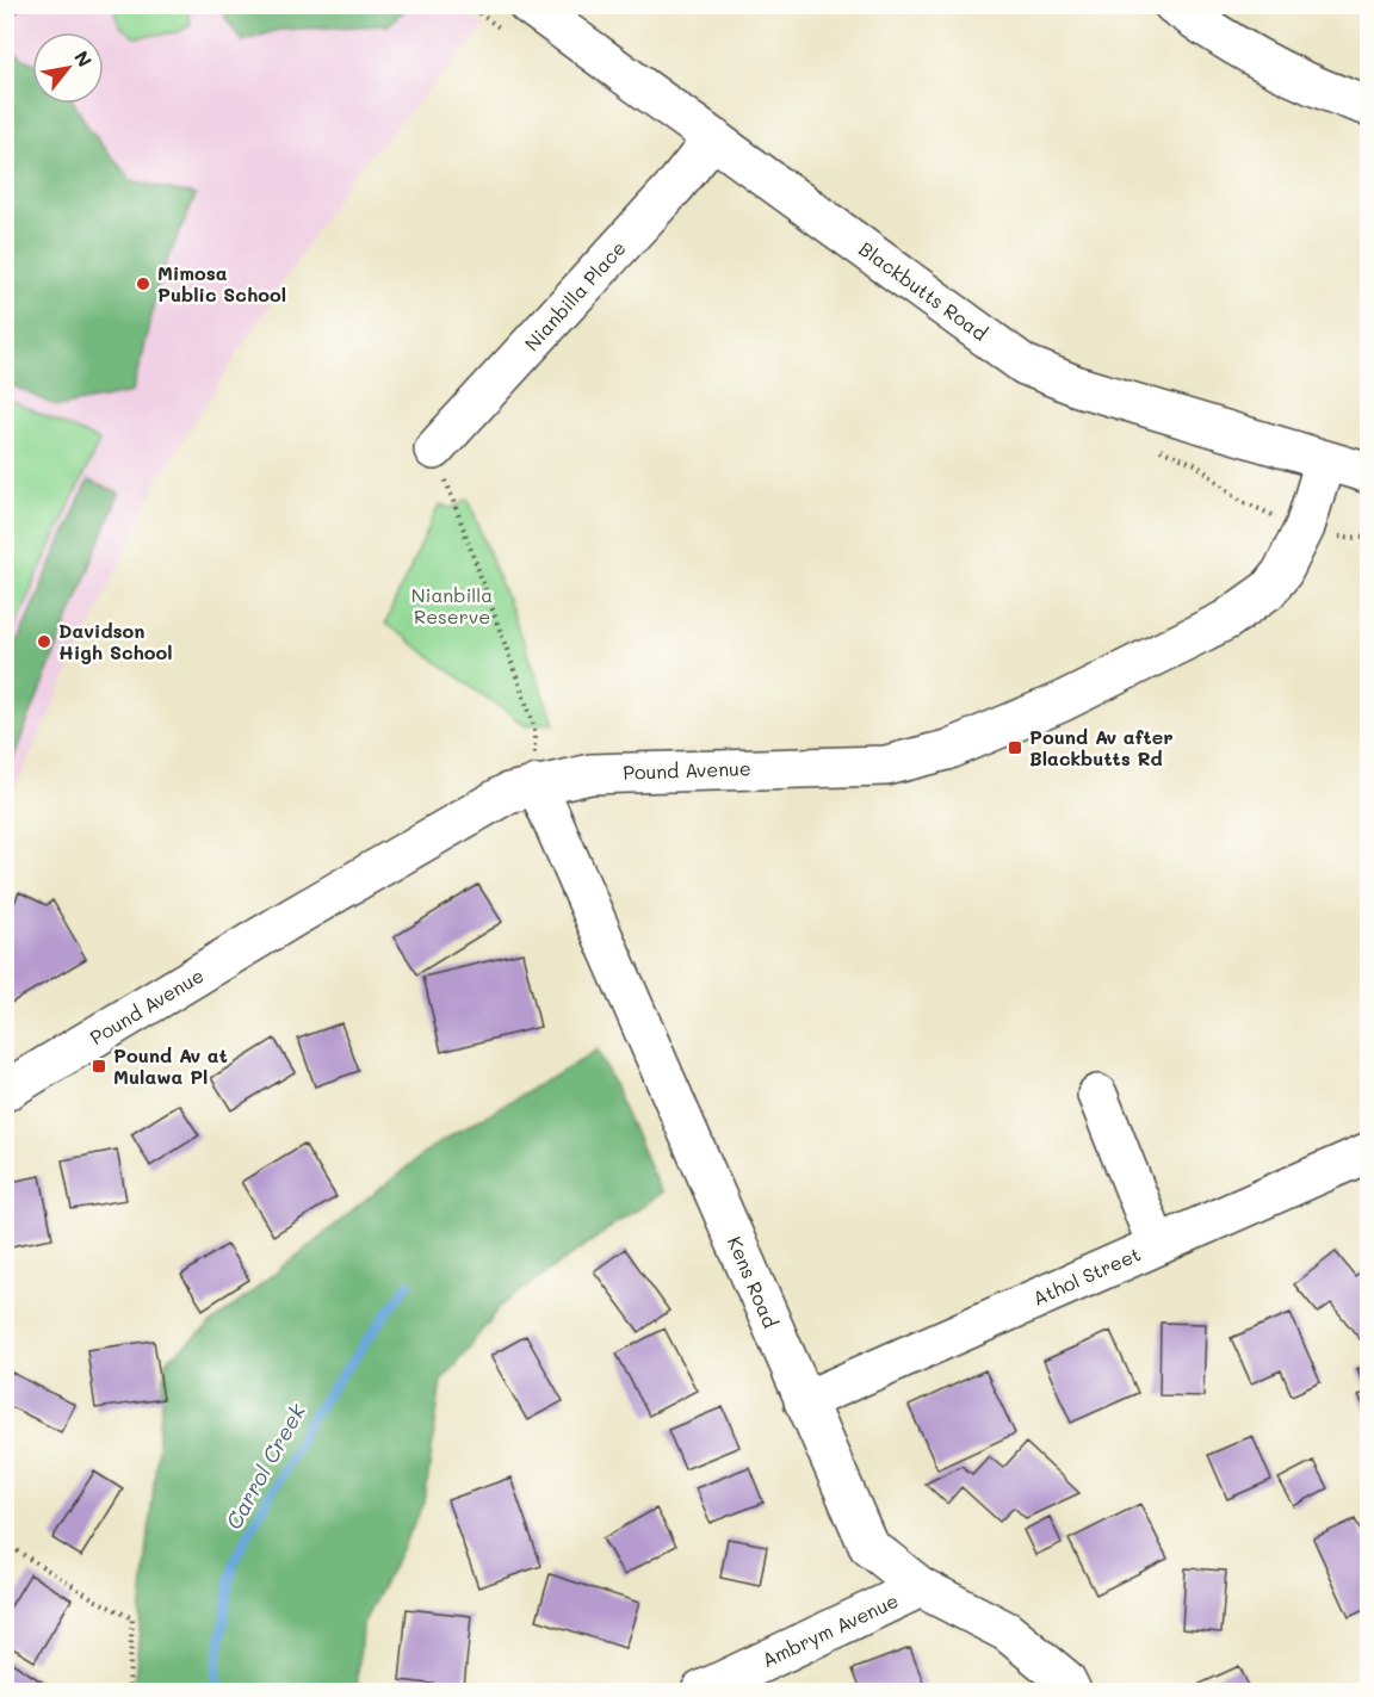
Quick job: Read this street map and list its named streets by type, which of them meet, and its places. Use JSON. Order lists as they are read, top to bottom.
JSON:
{
  "streets": {
    "street": [
      "Blackbutts Road",
      "Nianbilla Place",
      "Pound Avenue",
      "Athol Street",
      "Kens Road",
      "Ambrym Avenue"
    ]
  },
  "crossings": [
    ["Blackbutts Road", "Nianbilla Place"],
    ["Blackbutts Road", "Pound Avenue"],
    ["Pound Avenue", "Kens Road"],
    ["Athol Street", "Kens Road"],
    ["Kens Road", "Ambrym Avenue"]
  ],
  "water": ["Carrol Creek"],
  "parks": ["Nianbilla Reserve"],
  "places": {
    "other": ["Mimosa Public School", "Davidson High School"],
    "transit": ["Pound Av after Blackbutts Rd", "Pound Av at Mulawa Pl"]
  },
  "north": "top right"
}
